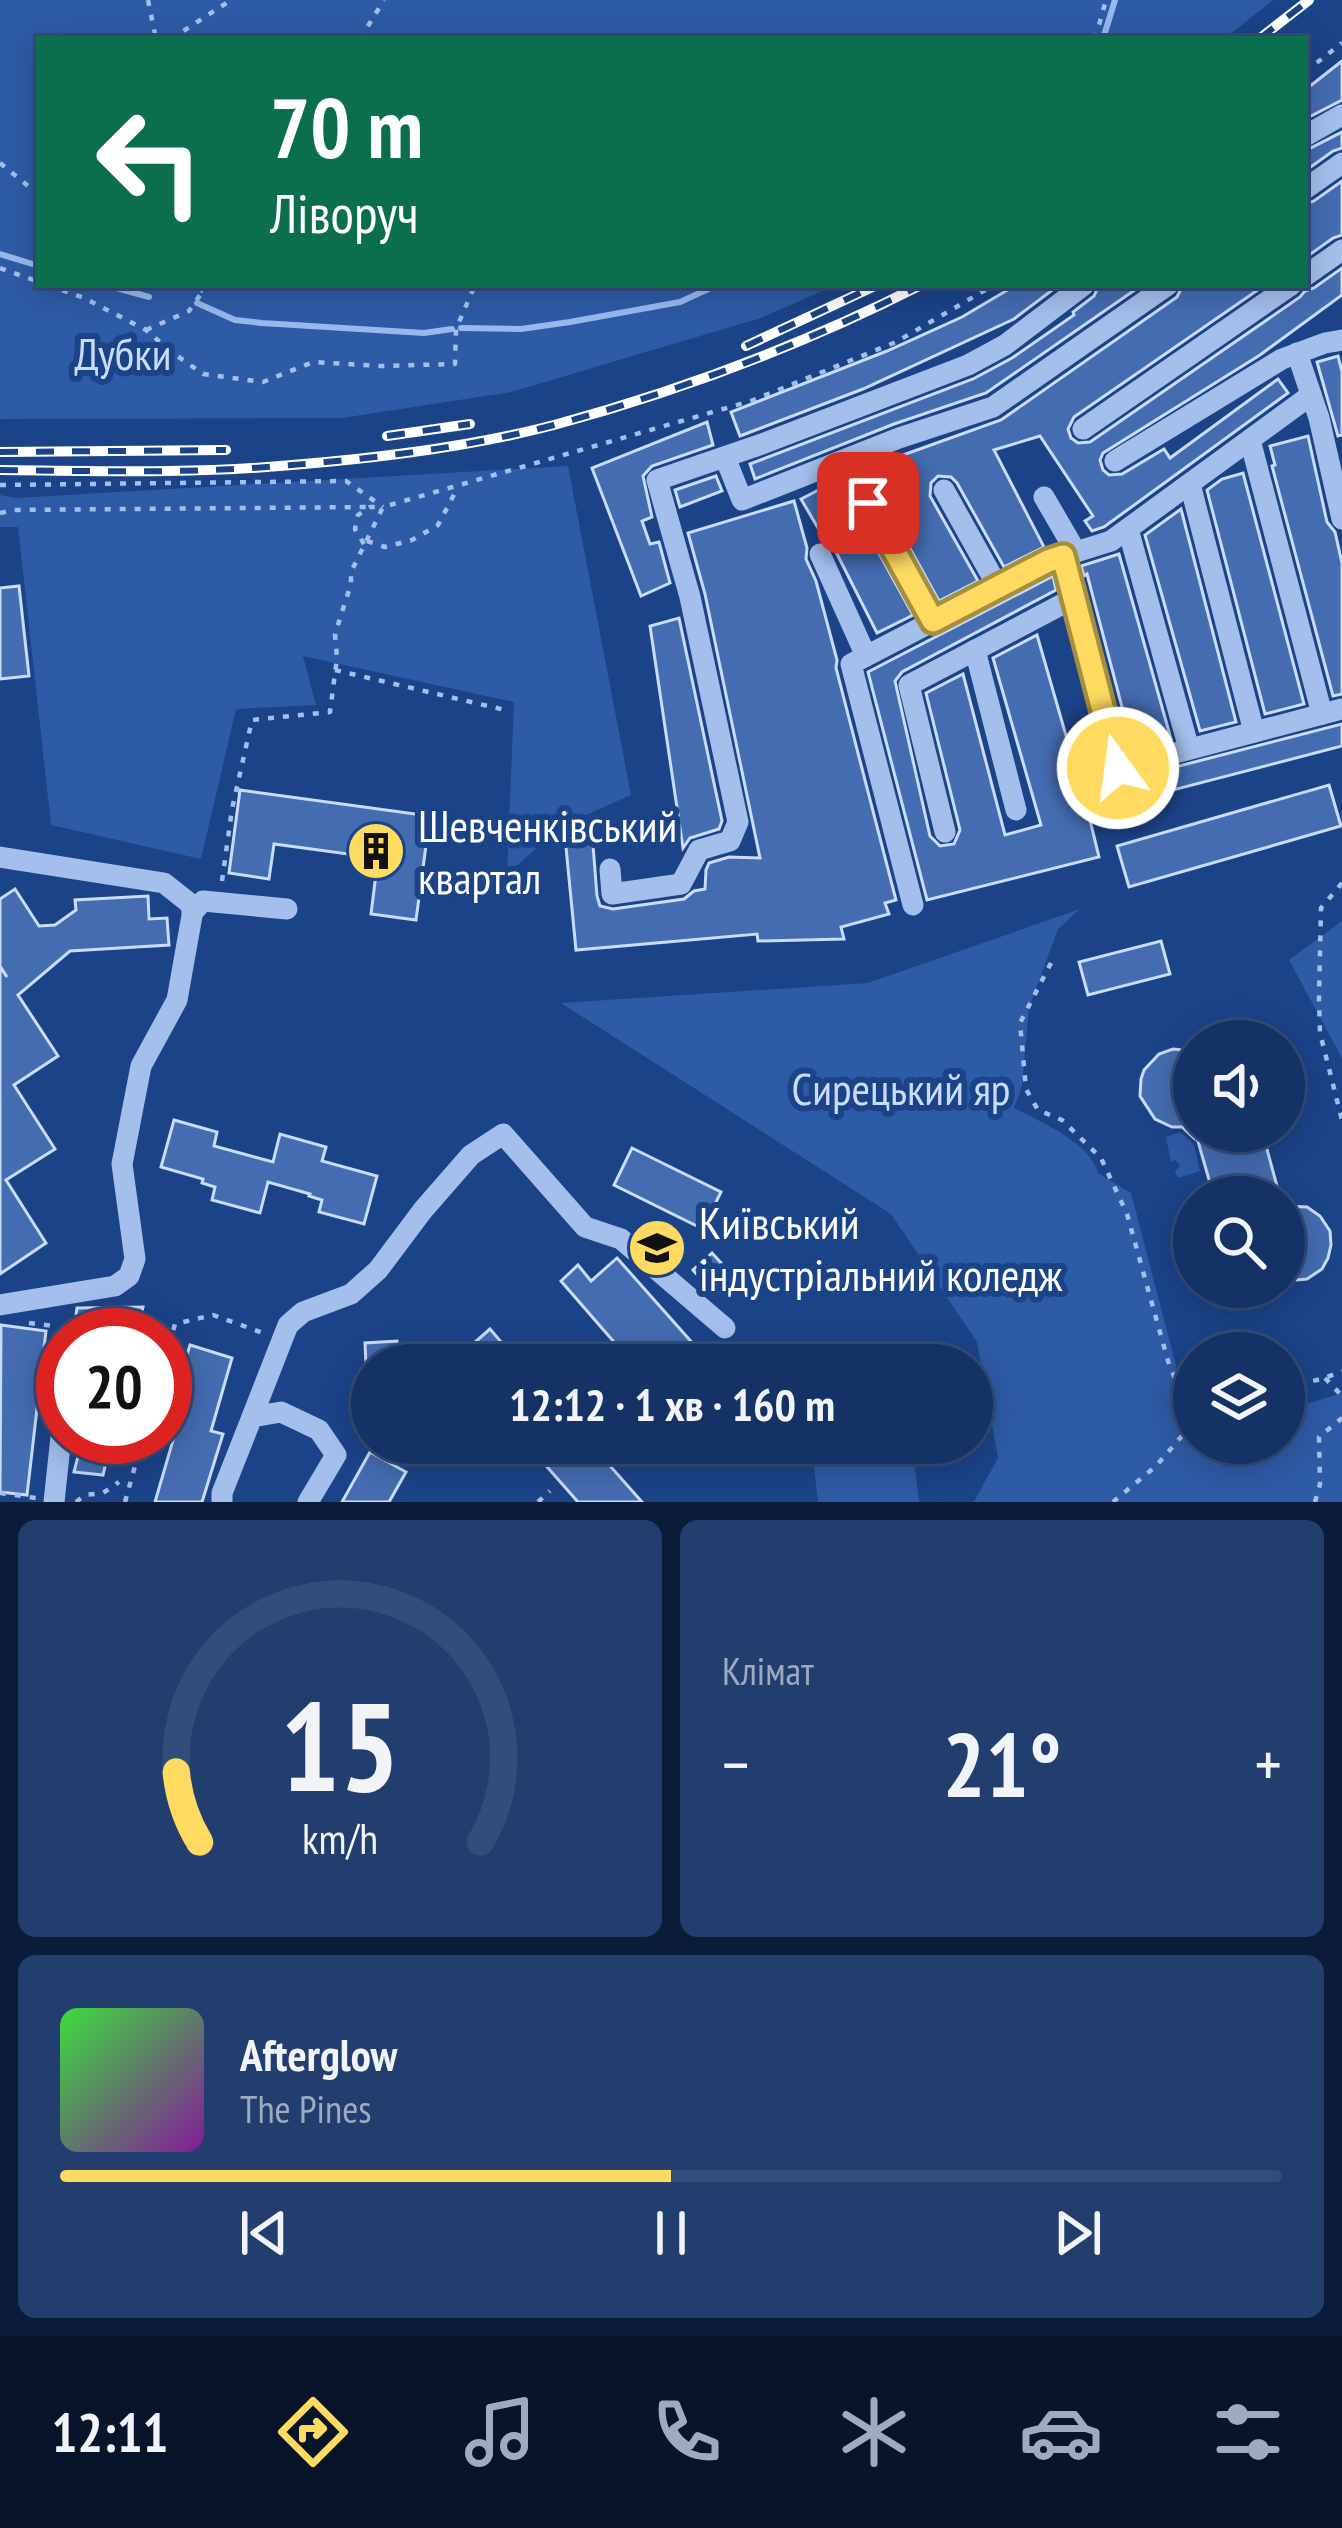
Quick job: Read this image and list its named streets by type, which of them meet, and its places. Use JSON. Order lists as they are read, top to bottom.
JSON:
{
  "parks": ["Дубки", "Сирецький яр"],
  "places": {
    "building": ["Шевченківський квартал"],
    "school or university": ["Київський індустріальний коледж"]
  },
  "page": {
    "turn": ["70 m", "Ліворуч"],
    "limit": "20",
    "trip": "12:12 · 1 хв · 160 m",
    "tile": "Клімат",
    "heat": ["−", "21°", "+"],
    "song": ["Afterglow", "The Pines"],
    "tabs": "12:11",
    "gauge": ["15", "km/h"]
  }
}
